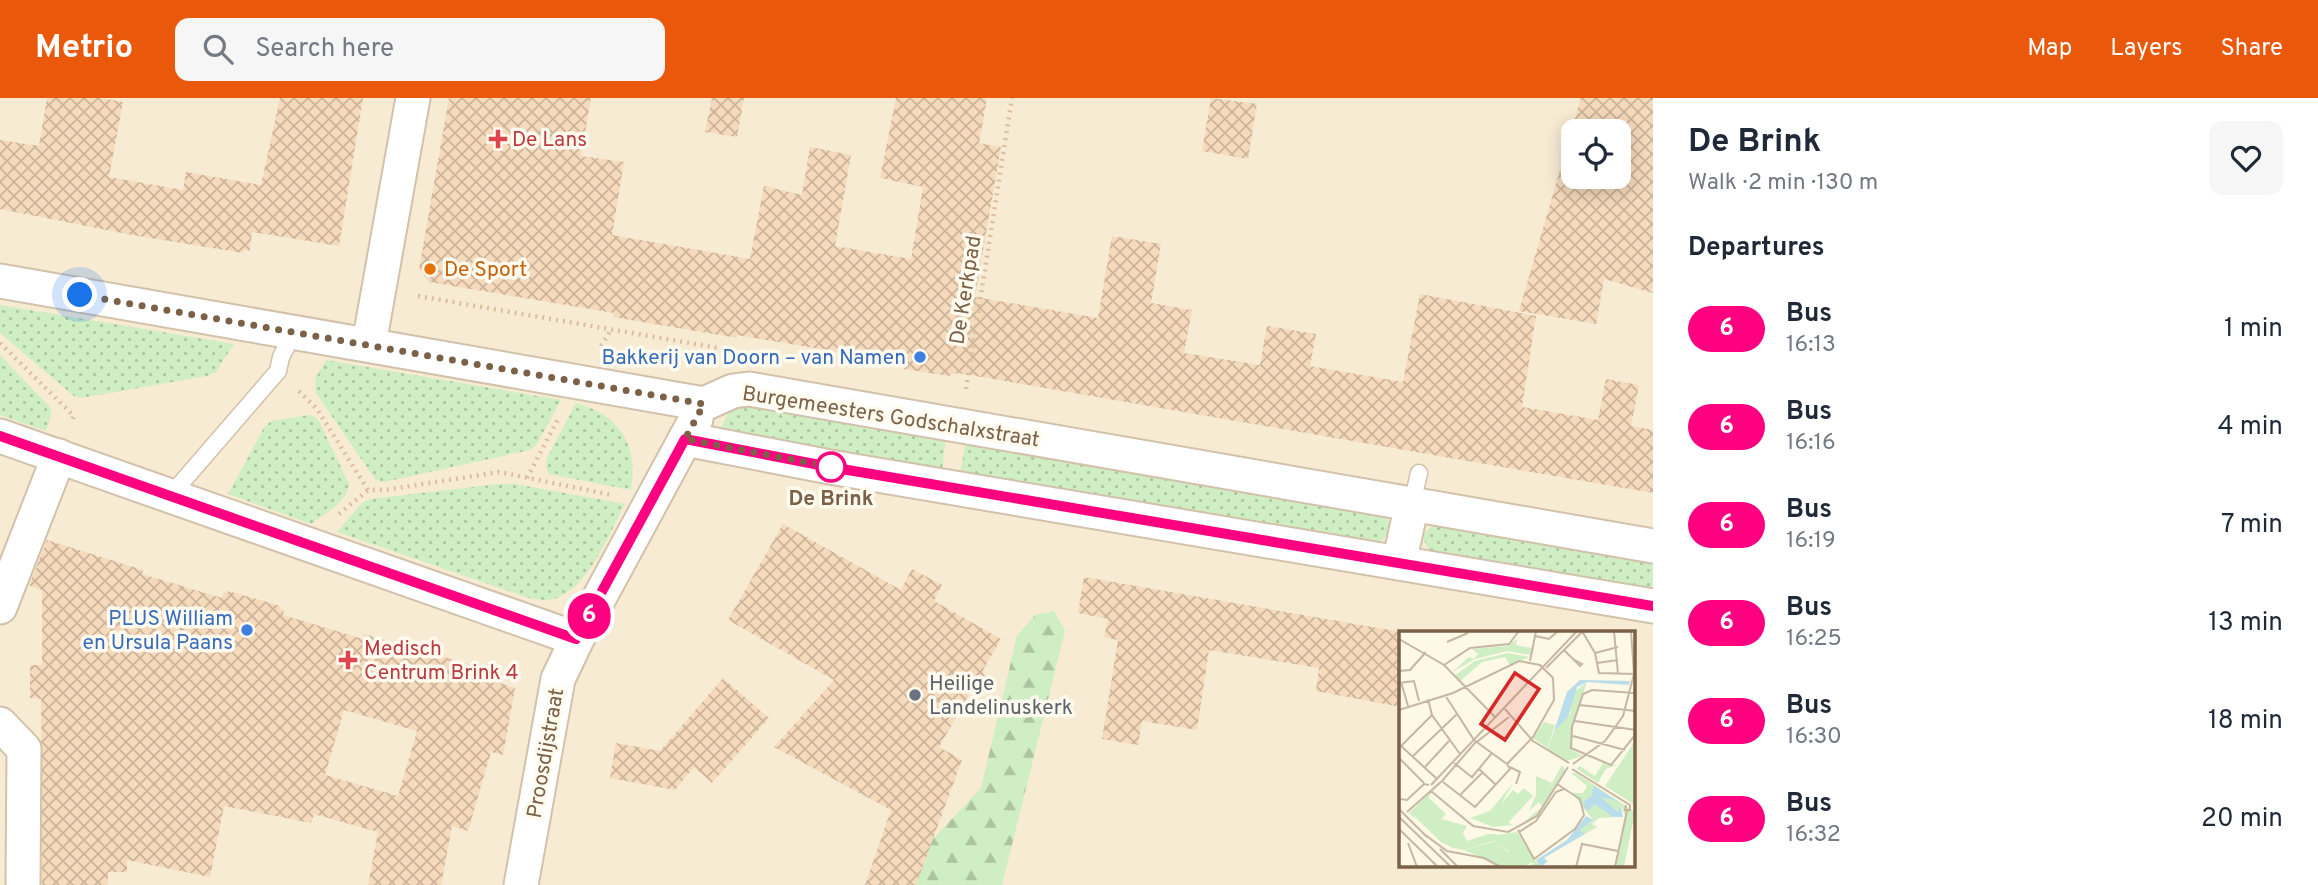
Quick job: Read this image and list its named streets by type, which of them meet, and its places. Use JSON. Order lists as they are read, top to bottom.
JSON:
{
  "streets": {
    "street": ["Burgemeesters Godschalxstraat", "Proosdijstraat"],
    "path": ["De Kerkpad"]
  },
  "crossings": [
    ["De Kerkpad", "Burgemeesters Godschalxstraat"],
    ["Burgemeesters Godschalxstraat", "Proosdijstraat"]
  ],
  "places": {
    "health": ["De Lans", "Medisch Centrum Brink 4"],
    "other": [
      "De Sport",
      "Bakkerij van Doorn – van Namen",
      "De Brink",
      "PLUS William en Ursula Paans",
      "Heilige Landelinuskerk"
    ]
  },
  "lines": ["bus line 6"],
  "page": {
    "header": "Metrio",
    "search": "Search here",
    "nav": ["Map", "Layers", "Share"],
    "on_map": "6",
    "heading": [
      ["De Brink", "Walk · 2 min · 130 m"],
      "Departures"
    ],
    "list": [
      {
        "mark": "6",
        "name": "Bus",
        "note": "16:13",
        "value": "1 min"
      },
      {
        "mark": "6",
        "name": "Bus",
        "note": "16:16",
        "value": "4 min"
      },
      {
        "mark": "6",
        "name": "Bus",
        "note": "16:19",
        "value": "7 min"
      },
      {
        "mark": "6",
        "name": "Bus",
        "note": "16:25",
        "value": "13 min"
      },
      {
        "mark": "6",
        "name": "Bus",
        "note": "16:30",
        "value": "18 min"
      },
      {
        "mark": "6",
        "name": "Bus",
        "note": "16:32",
        "value": "20 min"
      }
    ]
  }
}
